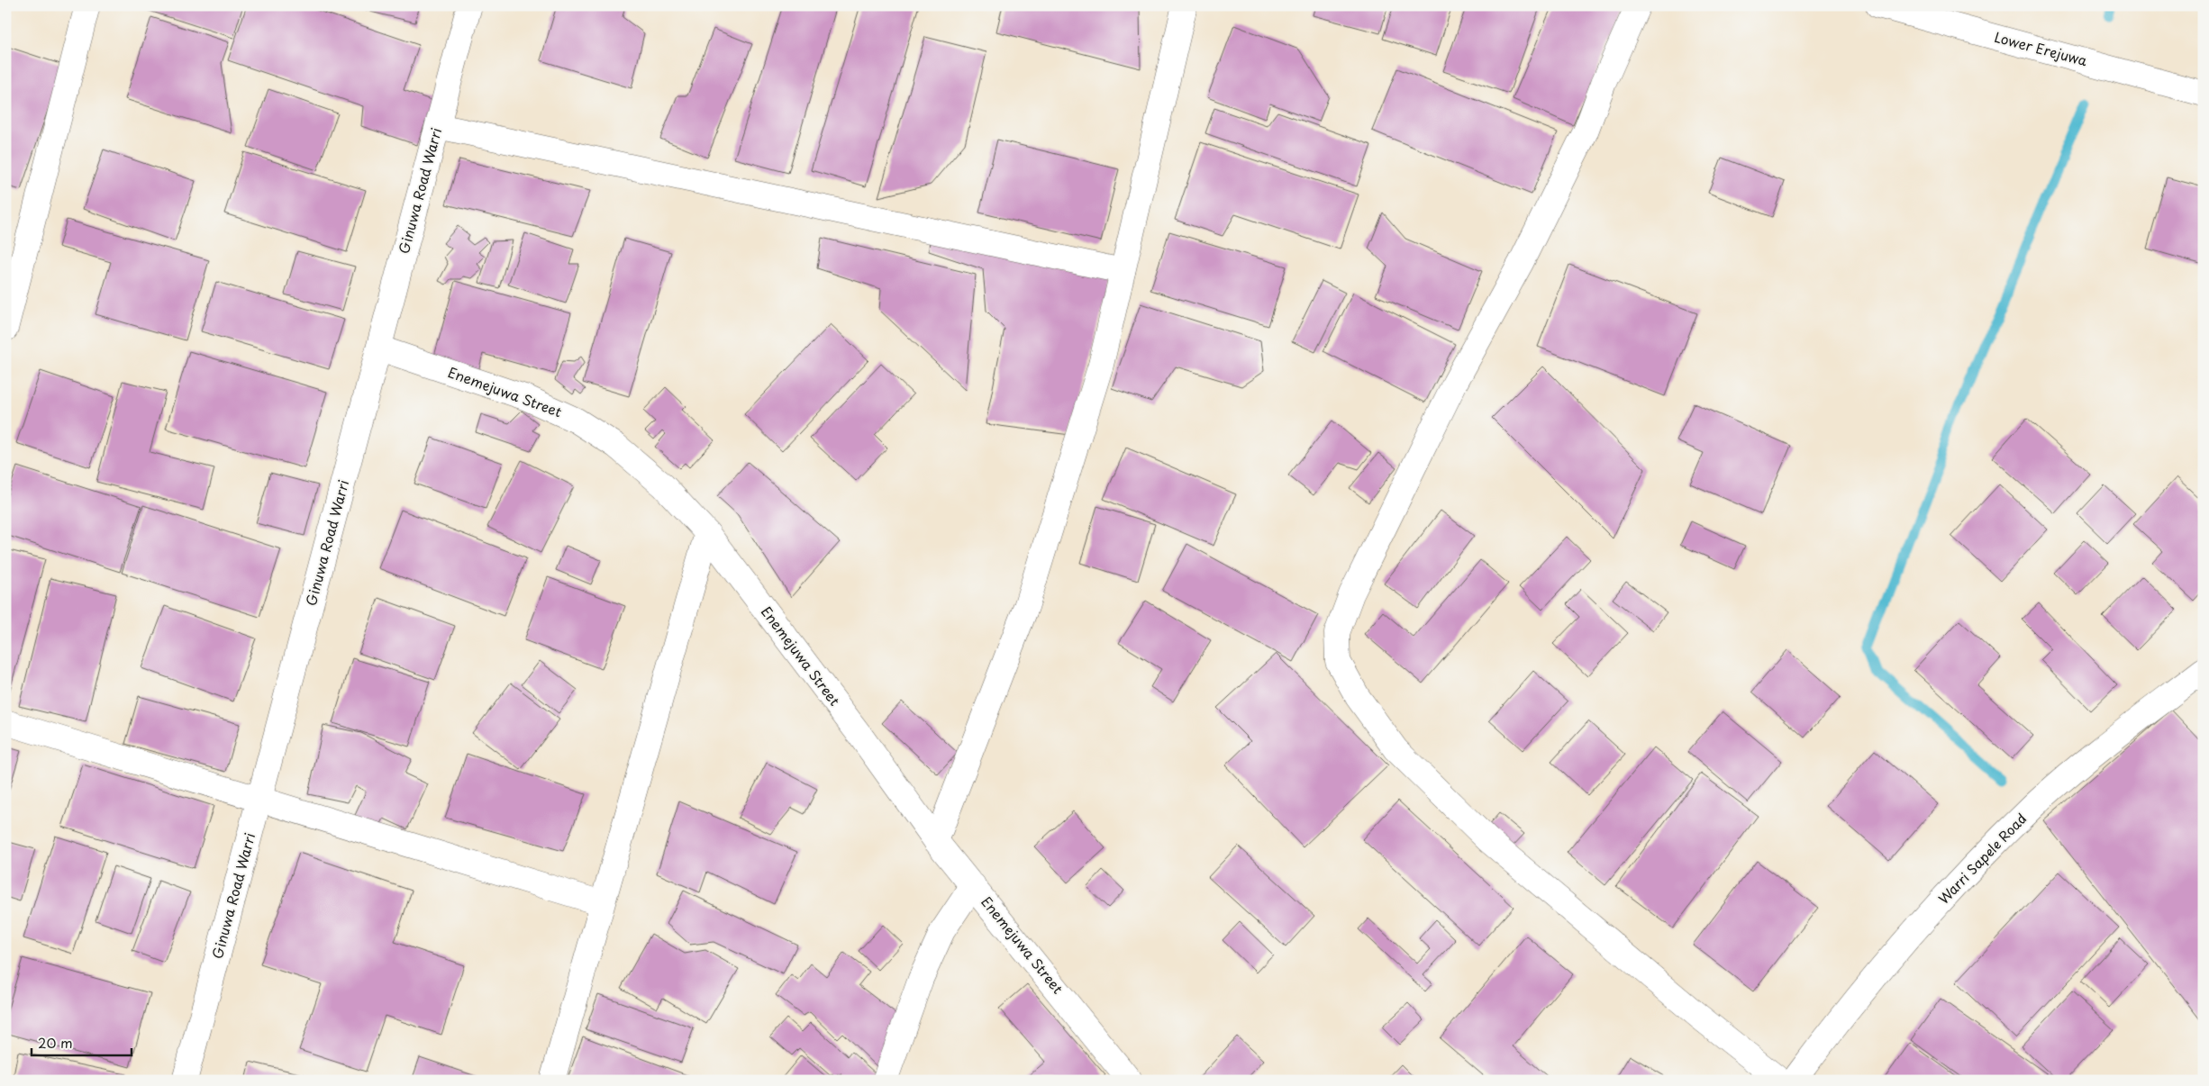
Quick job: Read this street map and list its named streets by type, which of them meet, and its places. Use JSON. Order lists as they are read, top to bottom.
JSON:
{
  "streets": {
    "main road": [
      "Lower Erejuwa",
      "Ginuwa Road Warri",
      "Enemejuwa Street",
      "Warri Sapele Road"
    ]
  },
  "crossings": [
    ["Ginuwa Road Warri", "Enemejuwa Street"]
  ],
  "scale_bar": "20 m"
}
